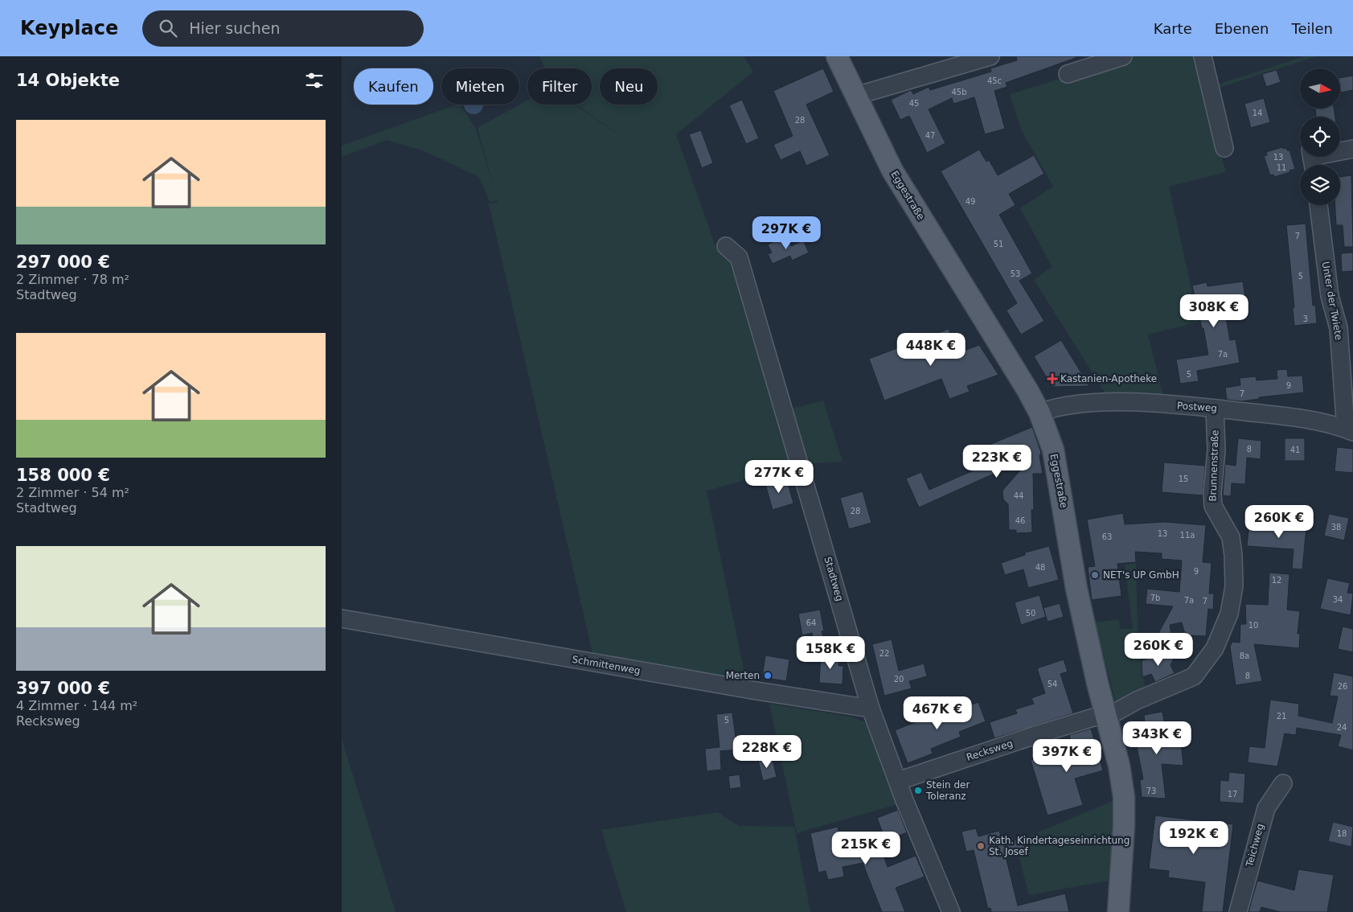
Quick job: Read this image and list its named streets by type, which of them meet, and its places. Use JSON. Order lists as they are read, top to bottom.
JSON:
{
  "streets": {
    "main road": ["Eggestraße"],
    "street": [
      "Unter der Twiete",
      "Postweg",
      "Brunnenstraße",
      "Stadtweg",
      "Schmittenweg",
      "Recksweg",
      "Teichweg"
    ]
  },
  "crossings": [
    ["Eggestraße", "Postweg"],
    ["Eggestraße", "Brunnenstraße"],
    ["Eggestraße", "Recksweg"],
    ["Unter der Twiete", "Postweg"],
    ["Postweg", "Brunnenstraße"],
    ["Brunnenstraße", "Recksweg"],
    ["Stadtweg", "Schmittenweg"],
    ["Stadtweg", "Recksweg"]
  ],
  "places": {
    "health": ["Kastanien-Apotheke"],
    "other": [
      "NET's UP GmbH",
      "Merten",
      "Stein der Toleranz",
      "Kath. Kindertageseinrichtung St. Josef"
    ]
  },
  "house_numbers": [
    "45c",
    "45b",
    "45",
    "14",
    "28",
    "47",
    "13",
    "11",
    "49",
    "7",
    "51",
    "53",
    "5",
    "3",
    "7a",
    "5",
    "9",
    "7",
    "8",
    "41",
    "15",
    "44",
    "28",
    "46",
    "38",
    "13",
    "11a",
    "63",
    "48",
    "9",
    "12",
    "7b",
    "34",
    "7a",
    "7",
    "50",
    "64",
    "10",
    "22",
    "8a",
    "8",
    "20",
    "54",
    "26",
    "21",
    "5",
    "24",
    "73",
    "17",
    "18"
  ],
  "north": "right",
  "page": {
    "header": "Keyplace",
    "search": "Hier suchen",
    "nav": ["Karte", "Ebenen", "Teilen"],
    "heading": "14 Objekte",
    "chip": [
      "Kaufen",
      "Mieten",
      "Filter",
      "Neu"
    ],
    "list": [
      {
        "name": "297 000 €",
        "note": "2 Zimmer · 78 m² · Stadtweg"
      },
      {
        "name": "158 000 €",
        "note": "2 Zimmer · 54 m² · Stadtweg"
      },
      {
        "name": "397 000 €",
        "note": "4 Zimmer · 144 m² · Recksweg"
      }
    ],
    "price": [
      "297K €",
      "308K €",
      "448K €",
      "223K €",
      "277K €",
      "260K €",
      "260K €",
      "158K €",
      "467K €",
      "343K €",
      "228K €",
      "397K €",
      "192K €",
      "215K €"
    ]
  }
}
